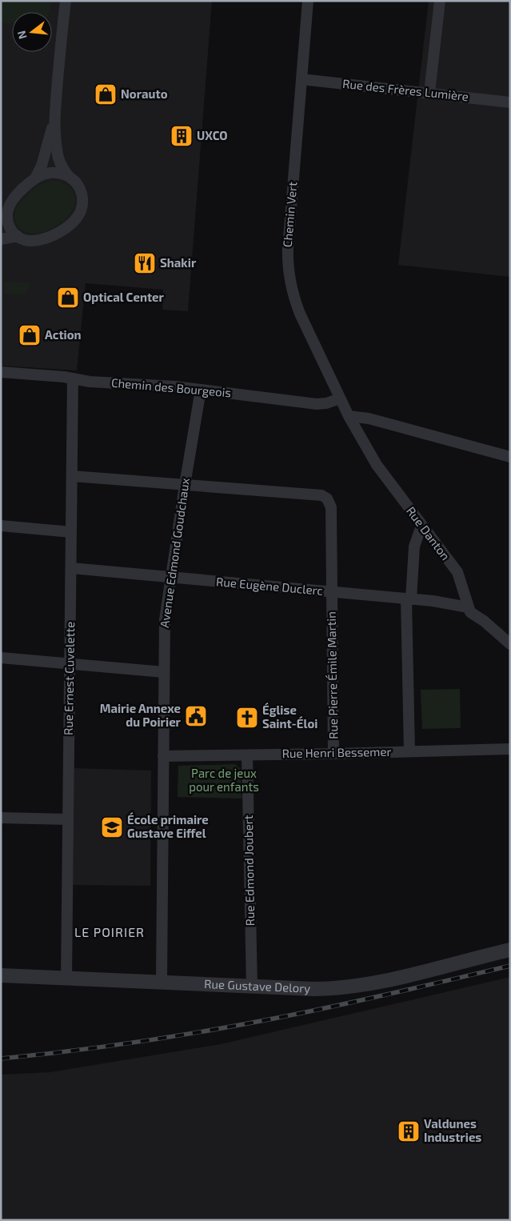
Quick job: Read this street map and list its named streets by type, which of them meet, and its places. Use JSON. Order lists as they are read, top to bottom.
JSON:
{
  "streets": {
    "street": [
      "Rue des Frères Lumière",
      "Chemin Vert",
      "Chemin des Bourgeois",
      "Rue Danton",
      "Avenue Edmond Goudchaux",
      "Rue Eugène Duclerc",
      "Rue Pierre Émile Martin",
      "Rue Ernest Cuvelette",
      "Rue Henri Bessemer",
      "Rue Edmond Joubert",
      "Rue Gustave Delory"
    ]
  },
  "crossings": [
    ["Rue des Frères Lumière", "Chemin Vert"],
    ["Chemin Vert", "Chemin des Bourgeois"],
    ["Chemin Vert", "Rue Danton"],
    ["Chemin des Bourgeois", "Avenue Edmond Goudchaux"],
    ["Chemin des Bourgeois", "Rue Ernest Cuvelette"],
    ["Rue Danton", "Rue Eugène Duclerc"],
    ["Avenue Edmond Goudchaux", "Rue Eugène Duclerc"],
    ["Avenue Edmond Goudchaux", "Rue Pierre Émile Martin"],
    ["Avenue Edmond Goudchaux", "Rue Henri Bessemer"],
    ["Avenue Edmond Goudchaux", "Rue Gustave Delory"],
    ["Rue Eugène Duclerc", "Rue Pierre Émile Martin"],
    ["Rue Eugène Duclerc", "Rue Ernest Cuvelette"],
    ["Rue Pierre Émile Martin", "Rue Henri Bessemer"],
    ["Rue Ernest Cuvelette", "Rue Gustave Delory"],
    ["Rue Henri Bessemer", "Rue Edmond Joubert"],
    ["Rue Edmond Joubert", "Rue Gustave Delory"]
  ],
  "districts": ["LE POIRIER"],
  "parks": ["Parc de jeux pour enfants"],
  "places": {
    "shop": ["Norauto", "Optical Center", "Action"],
    "building": ["UXCO", "Valdunes Industries"],
    "restaurant": ["Shakir"],
    "public building": ["Mairie Annexe du Poirier"],
    "church": ["Église Saint-Éloi"],
    "school or university": ["École primaire Gustave Eiffel"]
  },
  "north": "left"
}
